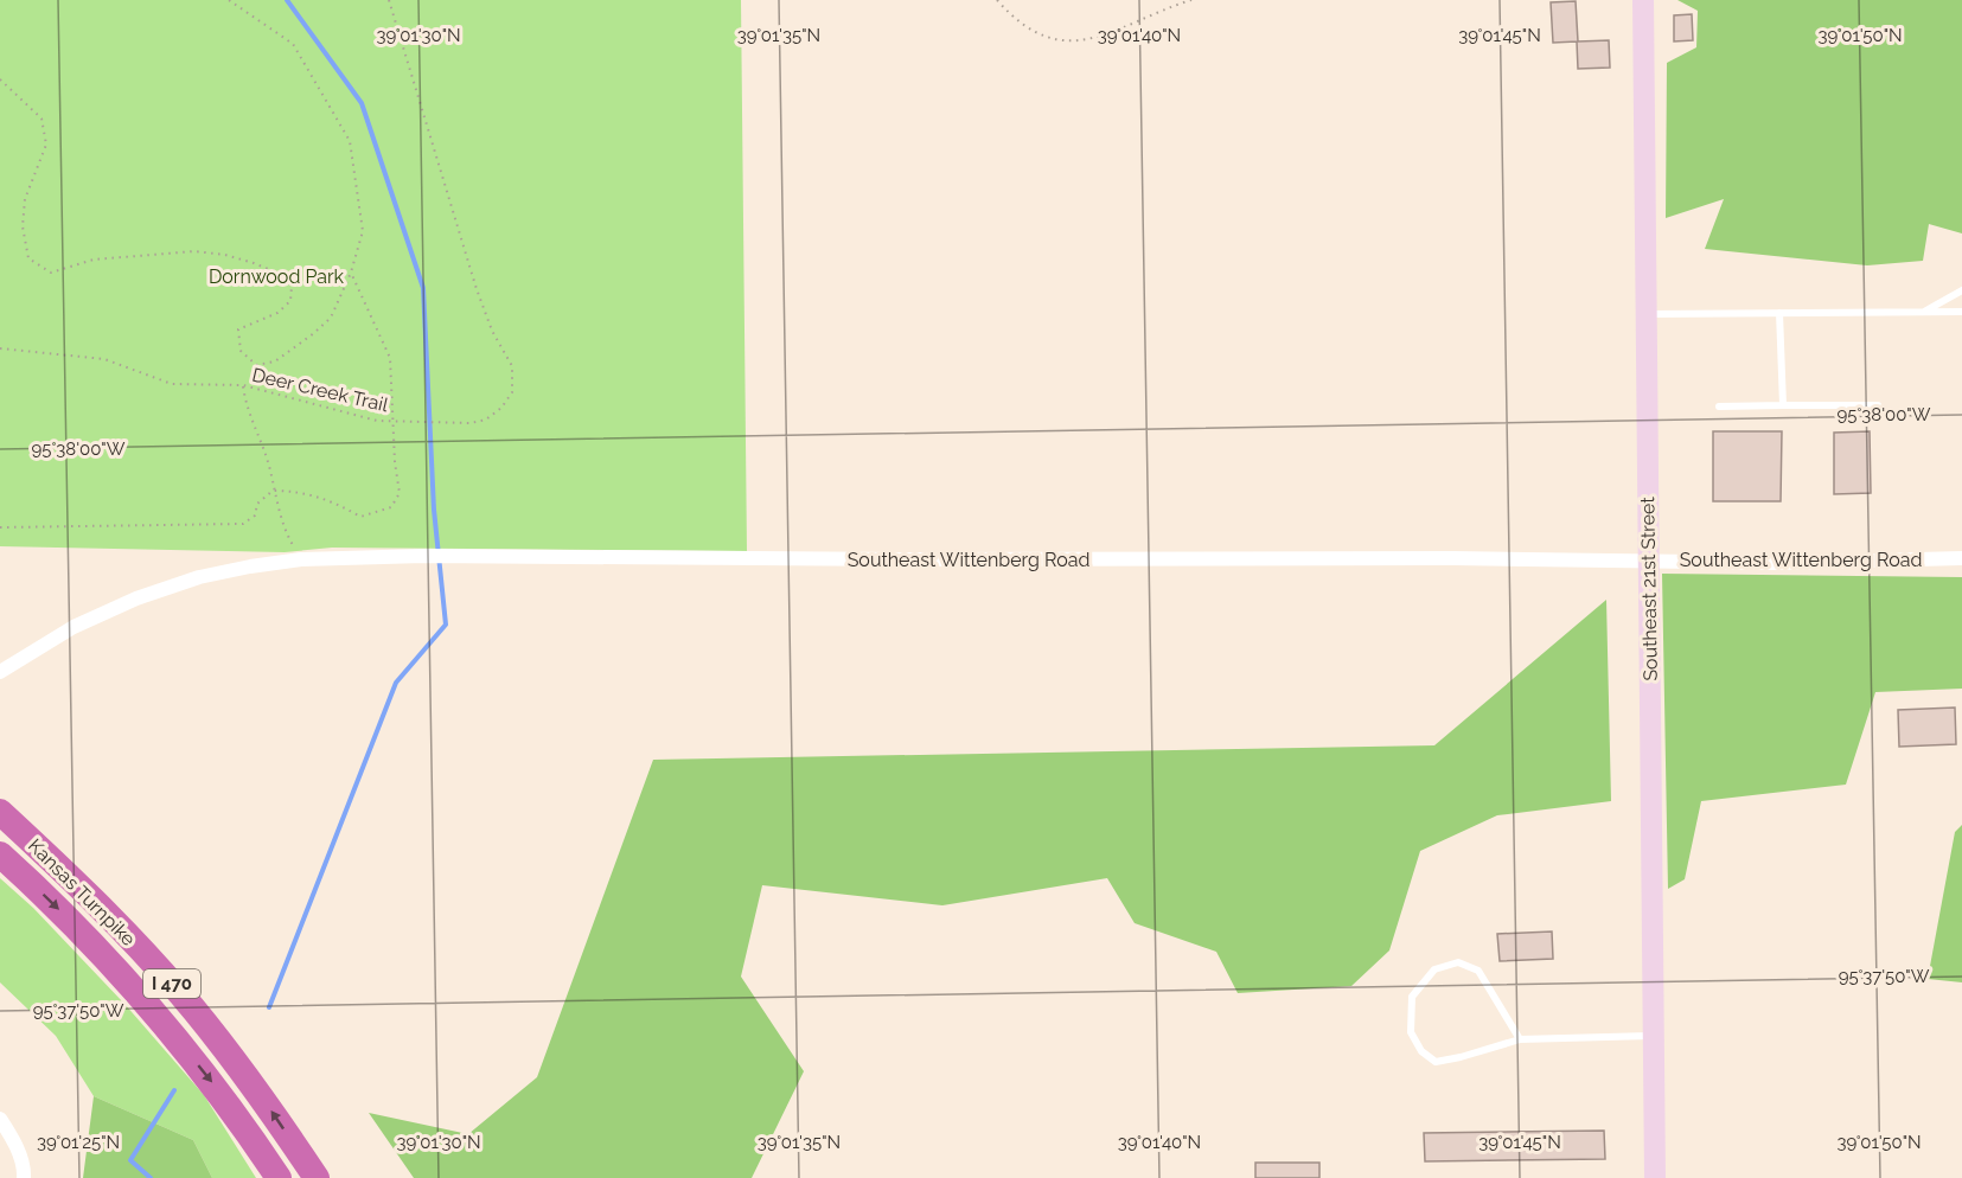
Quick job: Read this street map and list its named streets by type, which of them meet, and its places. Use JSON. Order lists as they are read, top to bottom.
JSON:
{
  "streets": {
    "highway": ["Kansas Turnpike", "I 470"],
    "street": ["Southeast Wittenberg Road", "Southeast 21st Street"],
    "path": ["Deer Creek Trail"]
  },
  "crossings": [
    ["Southeast Wittenberg Road", "Southeast 21st Street"]
  ],
  "parks": ["Dornwood Park"],
  "coordinates": [
    "39°01'30\"N",
    "39°01'35\"N",
    "39°01'40\"N",
    "39°01'45\"N",
    "39°01'50\"N",
    "95°38'00\"W",
    "95°37'50\"W",
    "39°01'25\"N"
  ]
}
